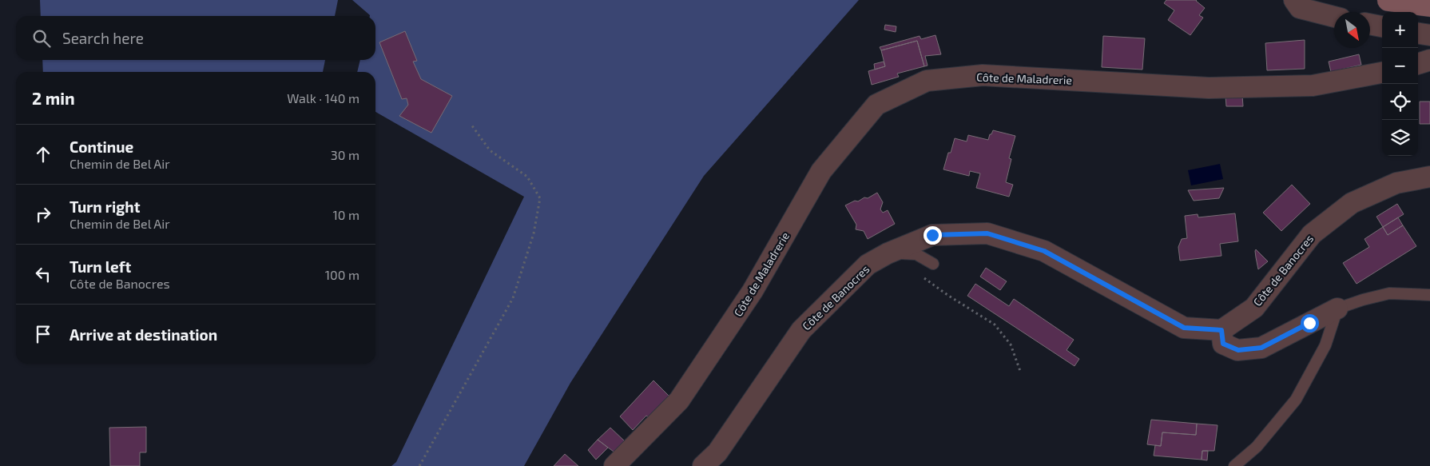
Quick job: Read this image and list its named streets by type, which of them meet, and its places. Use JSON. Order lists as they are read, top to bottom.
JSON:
{
  "streets": {
    "street": ["Côte de Maladrerie", "Côte de Banocres"]
  },
  "north": "bottom right",
  "page": {
    "map_buttons": ["+", "−"],
    "search": "Search here",
    "heading": ["2 min", "Walk · 140 m"],
    "list": [
      ["Continue", "Chemin de Bel Air", "30 m"],
      ["Turn right", "Chemin de Bel Air", "10 m"],
      ["Turn left", "Côte de Banocres", "100 m"],
      "Arrive at destination"
    ]
  }
}
